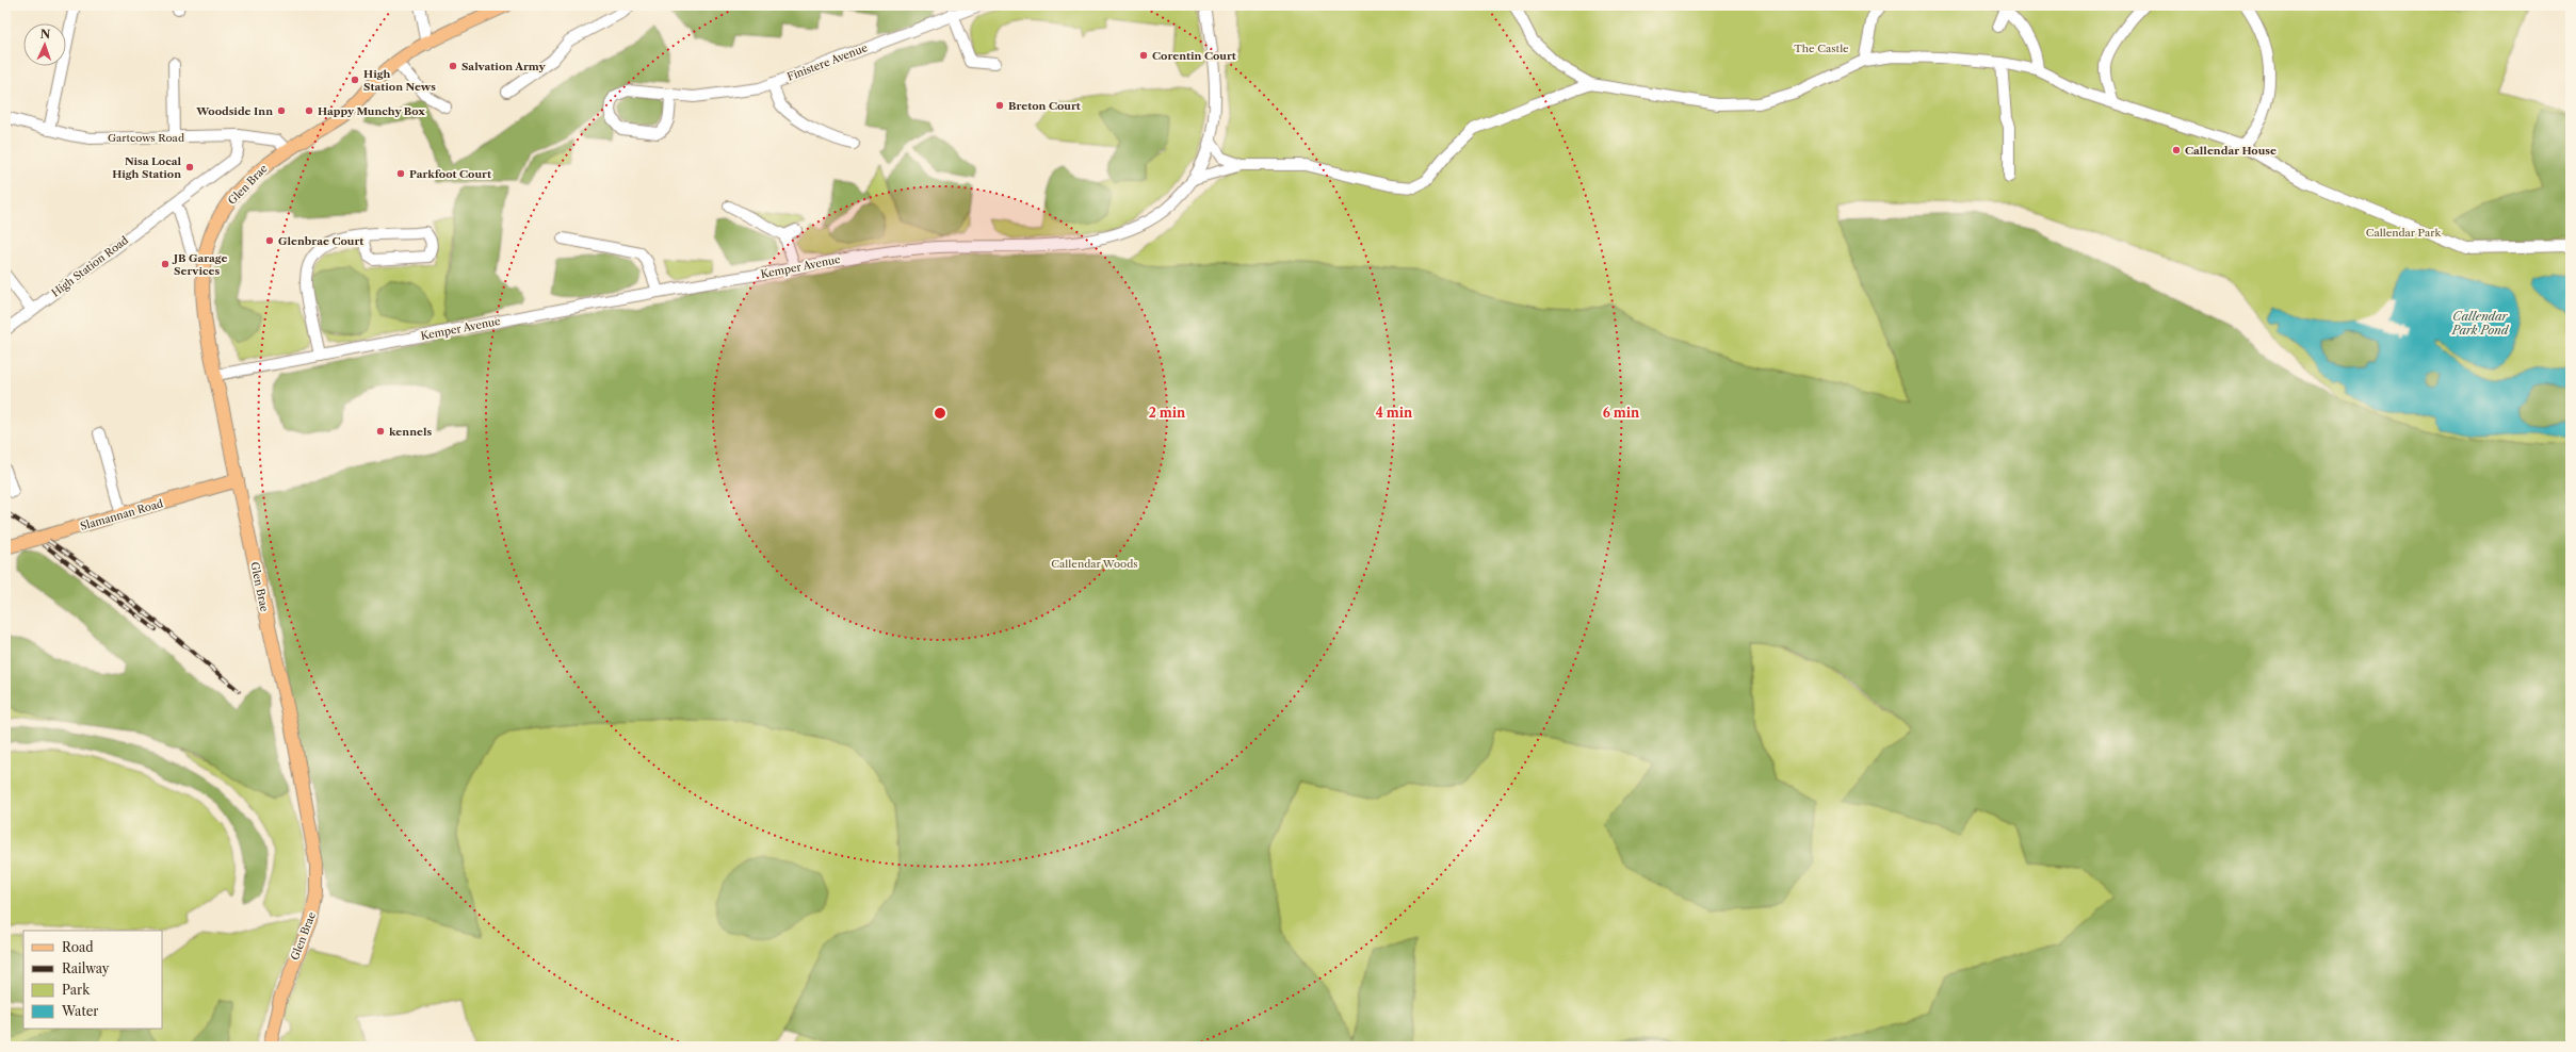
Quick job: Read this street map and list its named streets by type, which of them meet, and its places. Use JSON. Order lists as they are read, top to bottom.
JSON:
{
  "streets": {
    "main road": ["Glen Brae", "Slamannan Road"],
    "street": [
      "Finistere Avenue",
      "Gartcows Road",
      "High Station Road",
      "Kemper Avenue"
    ]
  },
  "crossings": [
    ["Gartcows Road", "Glen Brae"],
    ["Gartcows Road", "High Station Road"],
    ["Glen Brae", "Kemper Avenue"],
    ["Glen Brae", "Slamannan Road"]
  ],
  "water": ["Callendar Park Pond"],
  "parks": ["The Castle", "Callendar Park", "Callendar Woods"],
  "places": [
    "Corentin Court",
    "Salvation Army",
    "High Station News",
    "Breton Court",
    "Woodside Inn",
    "Happy Munchy Box",
    "Callendar House",
    "Nisa Local High Station",
    "Parkfoot Court",
    "Glenbrae Court",
    "JB Garage Services",
    "kennels"
  ],
  "legend": [
    "Road",
    "Railway",
    "Park",
    "Water"
  ],
  "north": "top",
  "rings": ["2 min", "4 min", "6 min"]
}
